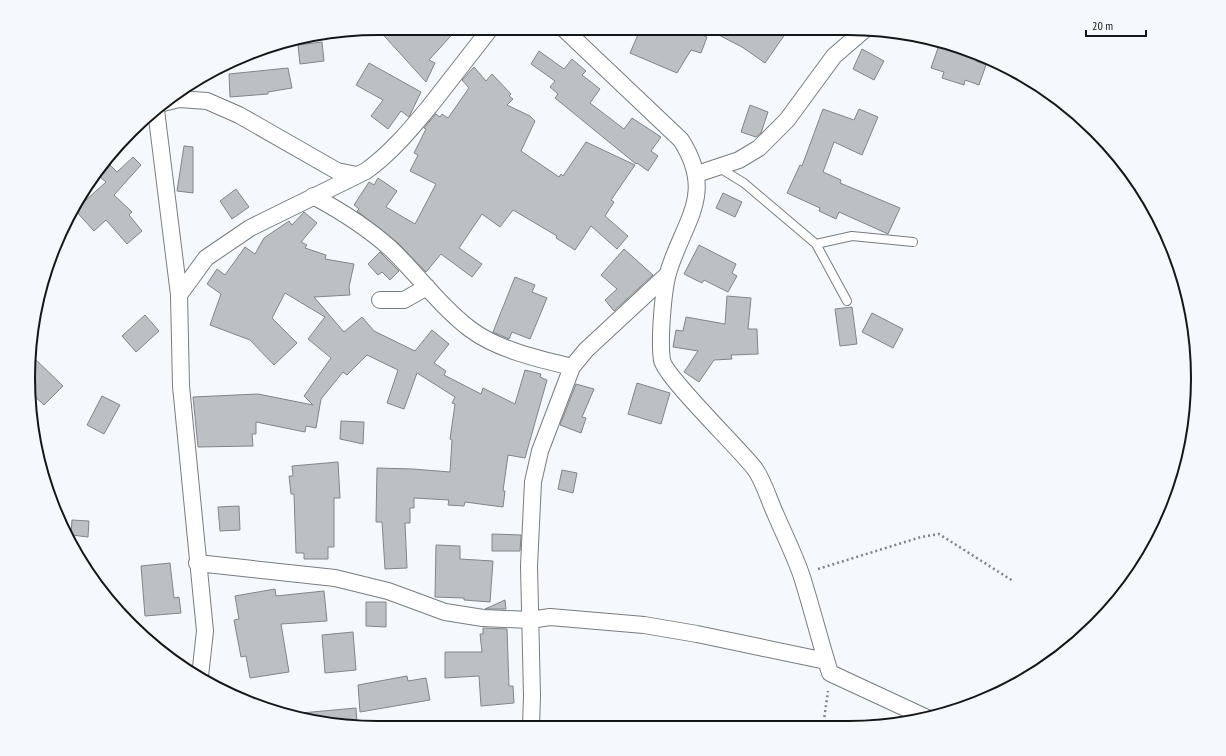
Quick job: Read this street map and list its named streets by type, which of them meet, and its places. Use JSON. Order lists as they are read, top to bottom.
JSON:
{
  "scale_bar": "20 m"
}
